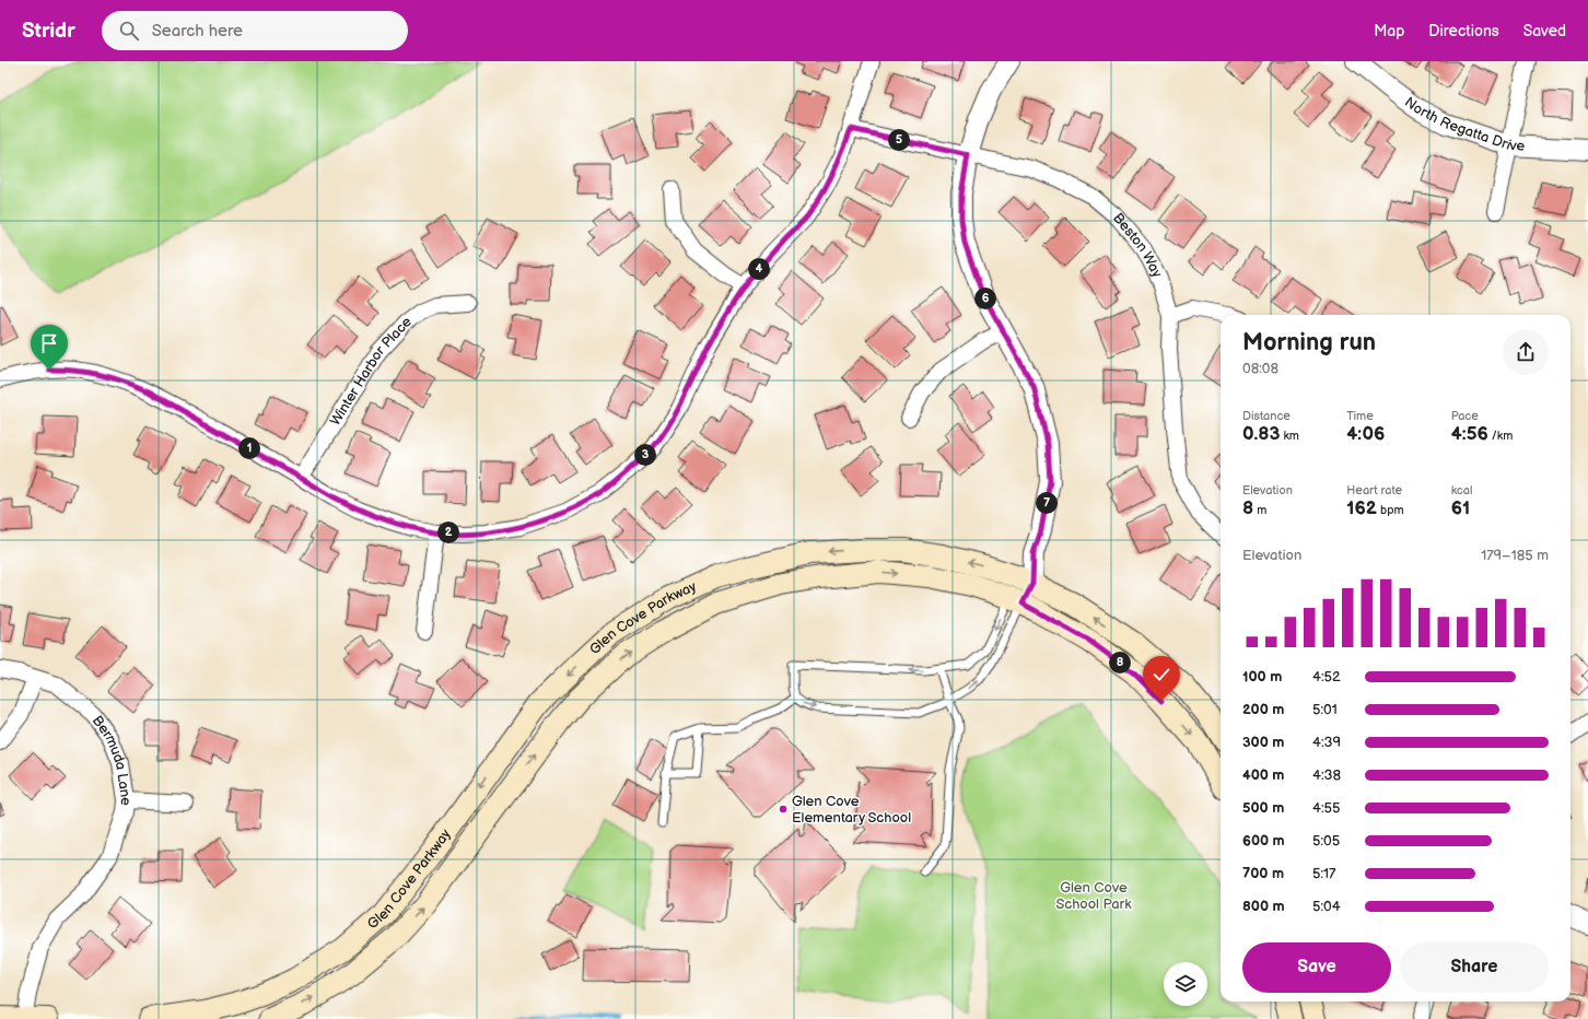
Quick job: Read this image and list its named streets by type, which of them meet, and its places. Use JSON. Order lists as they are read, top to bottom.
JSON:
{
  "streets": {
    "main road": ["Glen Cove Parkway"],
    "street": [
      "North Regatta Drive",
      "Beston Way",
      "Winter Harbor Place",
      "Bermuda Lane"
    ]
  },
  "parks": ["Glen Cove School Park"],
  "places": ["Glen Cove Elementary School"],
  "page": {
    "header": "Stridr",
    "search": "Search here",
    "nav": ["Map", "Directions", "Saved"],
    "pins": [
      "5",
      "4",
      "6",
      "1",
      "3",
      "7",
      "2",
      "8"
    ],
    "heading": ["Morning run", "08:08"],
    "stats": [
      ["Distance", "0.83 km"],
      ["Time", "4:06"],
      ["Pace", "4:56 /km"],
      ["Elevation", "8 m"],
      ["Heart rate", "162 bpm"],
      ["kcal", "61"]
    ],
    "chart": ["Elevation", "179–185 m"],
    "list": [
      {
        "name": "100 m",
        "note": "4:52"
      },
      {
        "name": "200 m",
        "note": "5:01"
      },
      {
        "name": "300 m",
        "note": "4:39"
      },
      {
        "name": "400 m",
        "note": "4:38"
      },
      {
        "name": "500 m",
        "note": "4:55"
      },
      {
        "name": "600 m",
        "note": "5:05"
      },
      {
        "name": "700 m",
        "note": "5:17"
      },
      {
        "name": "800 m",
        "note": "5:04"
      }
    ],
    "buttons": ["Save", "Share"]
  }
}
